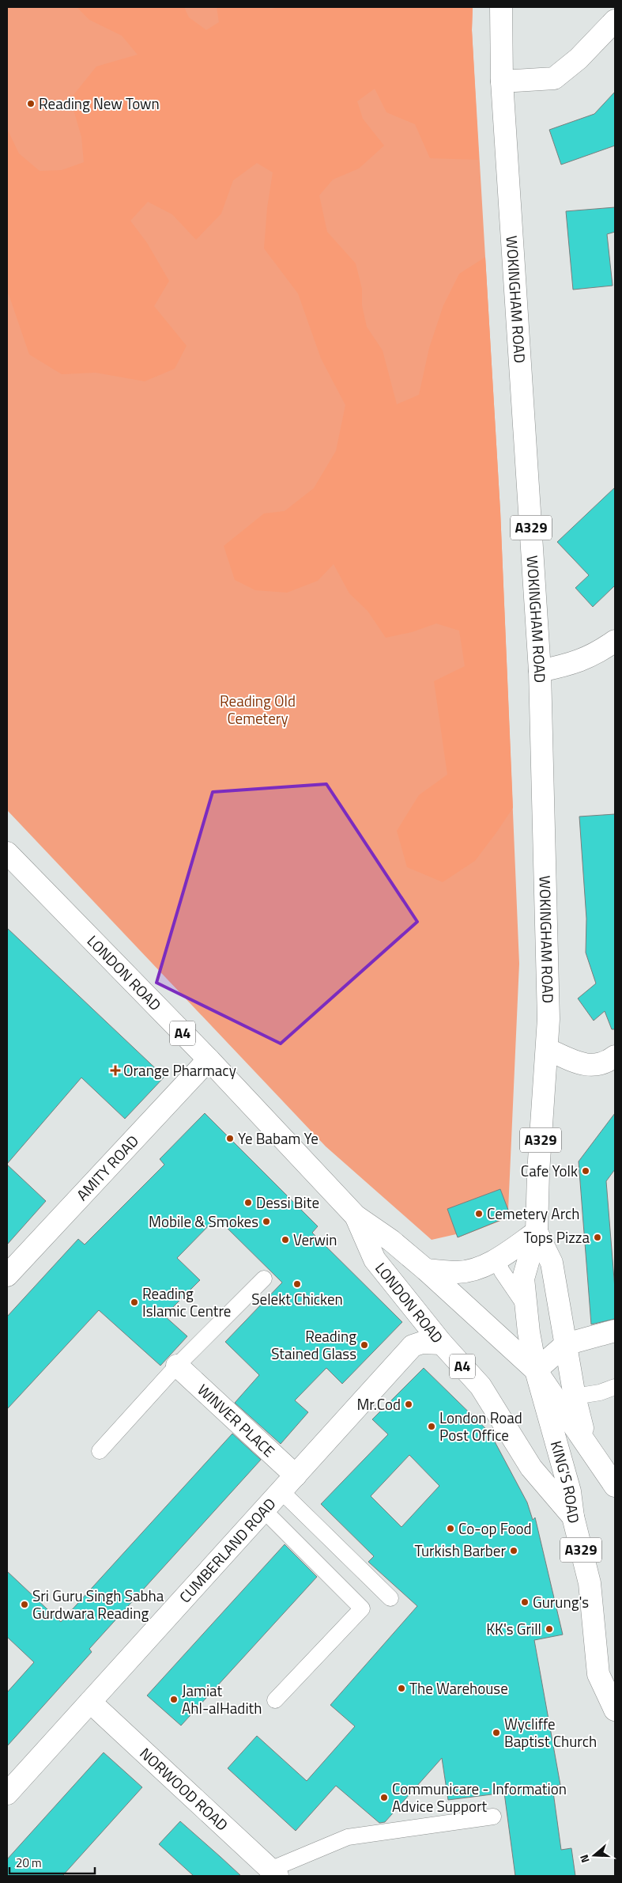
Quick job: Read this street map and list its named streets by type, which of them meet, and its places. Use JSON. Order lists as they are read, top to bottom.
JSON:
{
  "streets": {
    "main road": [
      "WOKINGHAM ROAD",
      "A329",
      "LONDON ROAD",
      "A4",
      "AMITY ROAD",
      "WINVER PLACE",
      "KING'S ROAD",
      "CUMBERLAND ROAD",
      "NORWOOD ROAD"
    ]
  },
  "crossings": [
    ["WOKINGHAM ROAD", "LONDON ROAD"],
    ["WOKINGHAM ROAD", "KING'S ROAD"],
    ["LONDON ROAD", "AMITY ROAD"],
    ["LONDON ROAD", "KING'S ROAD"],
    ["LONDON ROAD", "CUMBERLAND ROAD"],
    ["WINVER PLACE", "CUMBERLAND ROAD"],
    ["CUMBERLAND ROAD", "NORWOOD ROAD"]
  ],
  "parks": ["Reading Old Cemetery"],
  "places": {
    "other": [
      "Reading New Town",
      "Ye Babam Ye",
      "Cafe Yolk",
      "Dessi Bite",
      "Cemetery Arch",
      "Mobile & Smokes",
      "Tops Pizza",
      "Verwin",
      "Selekt Chicken",
      "Reading Islamic Centre",
      "Reading Stained Glass",
      "Mr.Cod",
      "London Road Post Office",
      "Co-op Food",
      "Turkish Barber",
      "Gurung's",
      "Sri Guru Singh Sabha Gurdwara Reading",
      "KK's Grill",
      "The Warehouse",
      "Jamiat Ahl-alHadith",
      "Wycliffe Baptist Church",
      "Communicare - Information Advice Support"
    ],
    "health": ["Orange Pharmacy"]
  },
  "scale_bar": "20 m",
  "north": "left"
}
